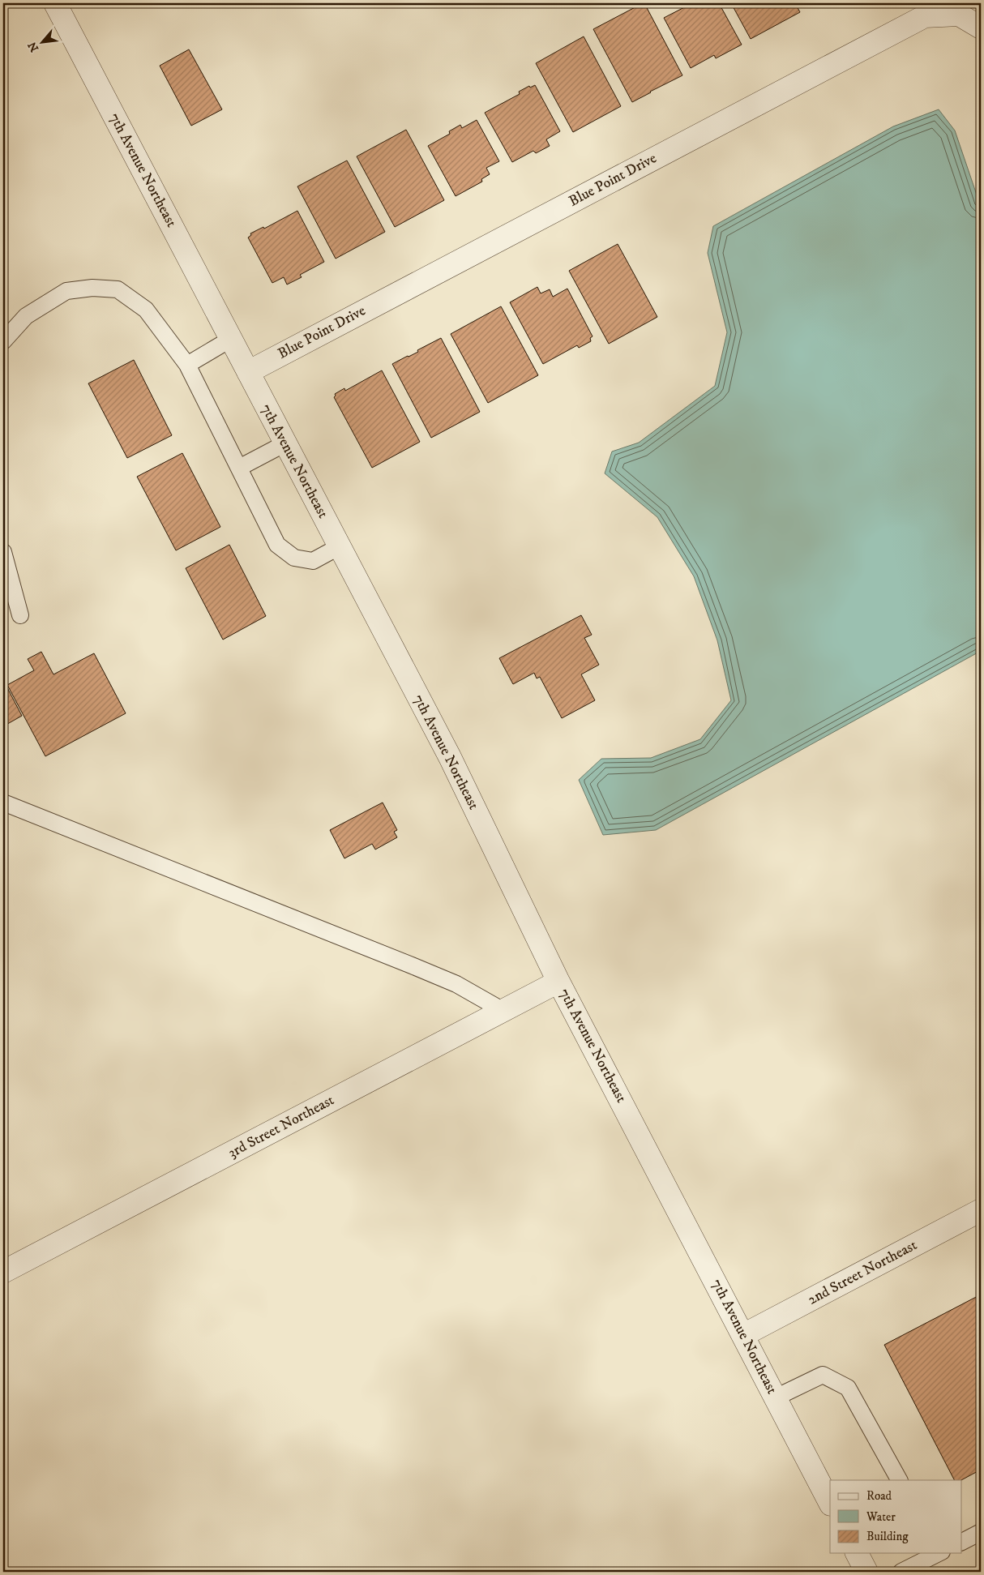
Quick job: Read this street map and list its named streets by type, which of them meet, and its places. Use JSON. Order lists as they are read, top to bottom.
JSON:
{
  "streets": {
    "street": [
      "7th Avenue Northeast",
      "Blue Point Drive",
      "3rd Street Northeast",
      "2nd Street Northeast"
    ]
  },
  "crossings": [
    ["7th Avenue Northeast", "Blue Point Drive"],
    ["7th Avenue Northeast", "3rd Street Northeast"],
    ["7th Avenue Northeast", "2nd Street Northeast"]
  ],
  "legend": ["Road", "Water", "Building"],
  "north": "bottom left"
}
